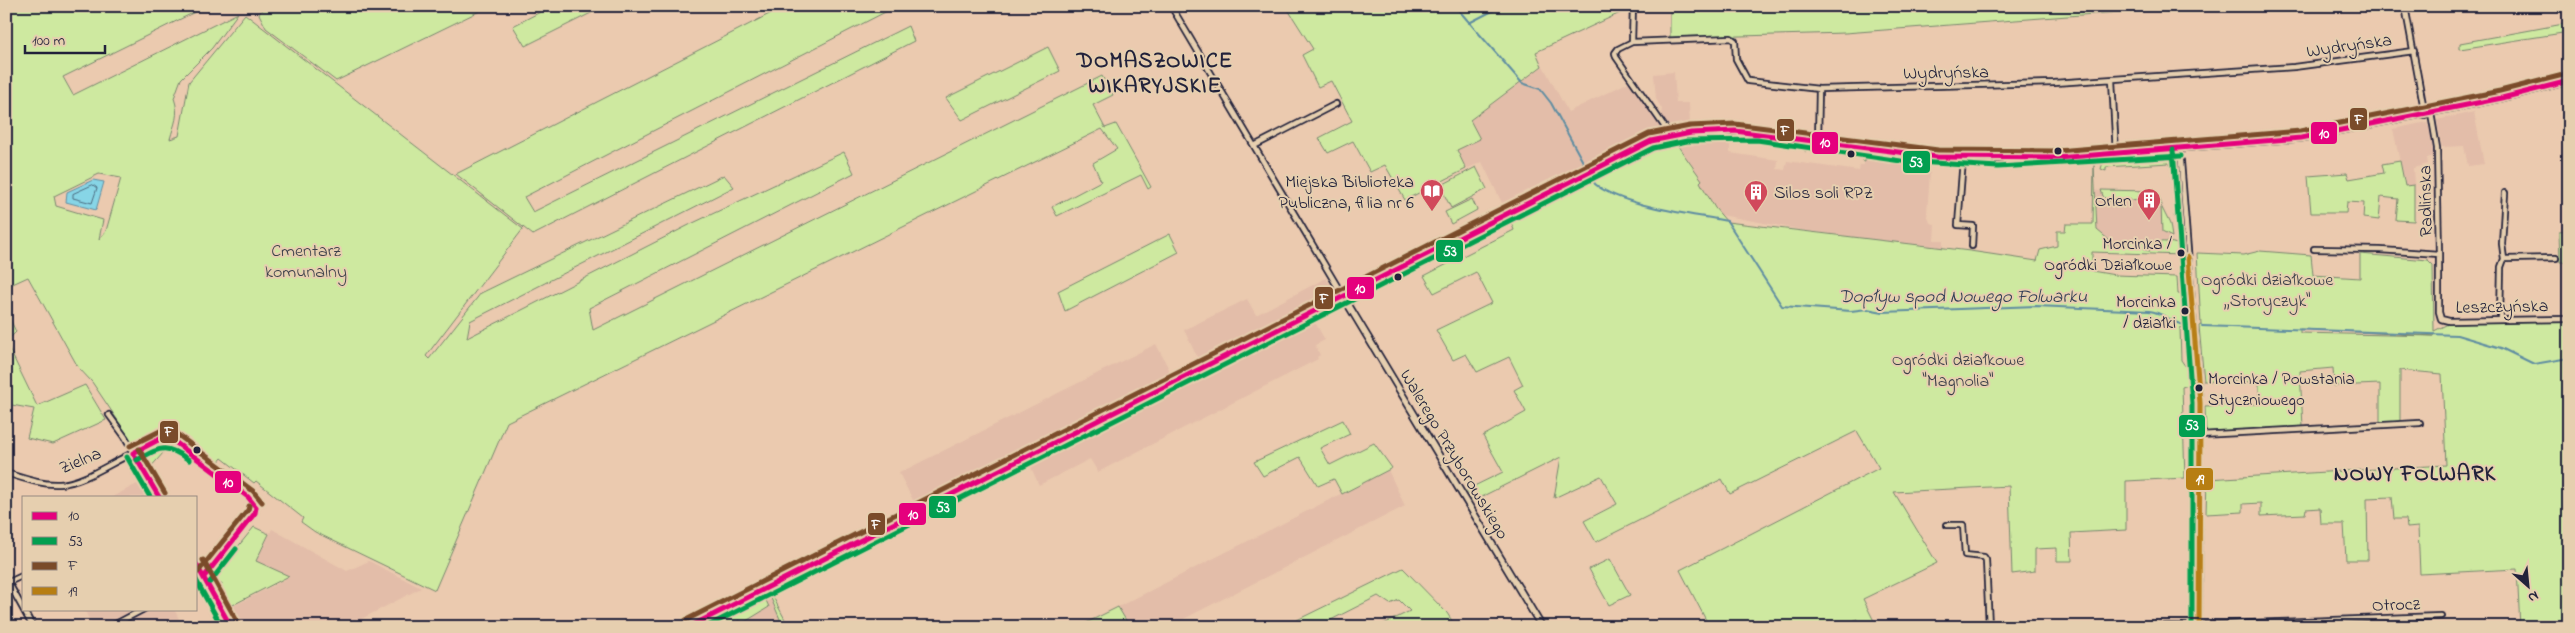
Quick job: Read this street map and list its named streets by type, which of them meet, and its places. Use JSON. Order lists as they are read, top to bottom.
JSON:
{
  "streets": {
    "street": [
      "Wydryńska",
      "Radlińska",
      "Leszczyńska",
      "Walerego Przyborowskiego",
      "Zielna",
      "Otrocz"
    ]
  },
  "crossings": [
    ["Wydryńska", "Radlińska"],
    ["Radlińska", "Leszczyńska"]
  ],
  "districts": ["DOMASZOWICE WIKARYJSKIE", "NOWY FOLWARK"],
  "water": ["Dopływ spod Nowego Folwarku"],
  "parks": ["Cmentarz komunalny", "Ogródki działkowe ,,Storyczyk\"", "Ogródki działkowe \"Magnolia\""],
  "places": {
    "library": ["Miejska Biblioteka Publiczna, filia nr 6"],
    "building": ["Silos soli RPZ", "Orlen"],
    "other": ["Morcinka / Ogródki Działkowe", "Morcinka / działki", "Morcinka / Powstania Styczniowego"]
  },
  "lines": [
    "transit line F",
    "transit line 10",
    "transit line 53",
    "transit line 19"
  ],
  "legend": [
    "10",
    "53",
    "F",
    "19"
  ],
  "scale_bar": "100 m",
  "north": "bottom right"
}
